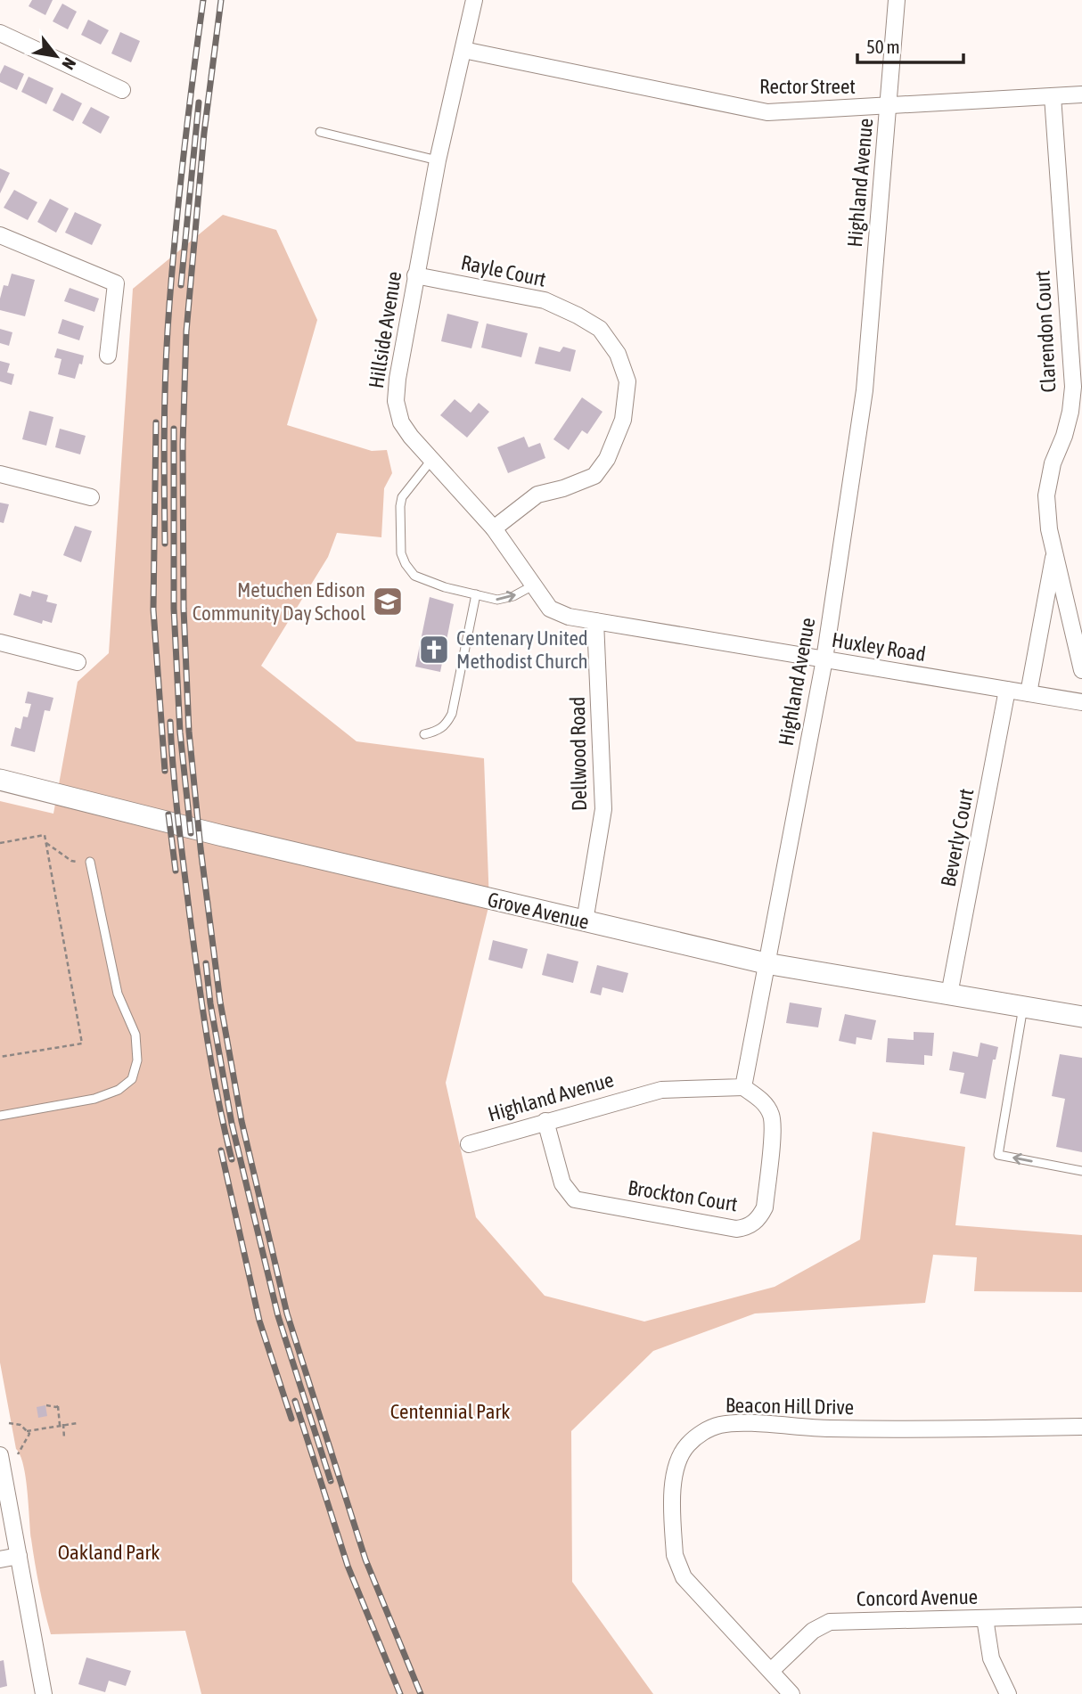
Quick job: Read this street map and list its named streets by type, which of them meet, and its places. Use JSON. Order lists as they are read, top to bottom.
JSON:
{
  "streets": {
    "street": [
      "Rector Street",
      "Highland Avenue",
      "Rayle Court",
      "Hillside Avenue",
      "Clarendon Court",
      "Huxley Road",
      "Dellwood Road",
      "Beverly Court",
      "Grove Avenue",
      "Brockton Court",
      "Beacon Hill Drive",
      "Concord Avenue"
    ]
  },
  "crossings": [
    ["Rector Street", "Highland Avenue"],
    ["Rector Street", "Hillside Avenue"],
    ["Rector Street", "Clarendon Court"],
    ["Highland Avenue", "Huxley Road"],
    ["Highland Avenue", "Grove Avenue"],
    ["Highland Avenue", "Brockton Court"],
    ["Rayle Court", "Hillside Avenue"],
    ["Hillside Avenue", "Huxley Road"],
    ["Hillside Avenue", "Dellwood Road"],
    ["Huxley Road", "Dellwood Road"],
    ["Huxley Road", "Beverly Court"],
    ["Dellwood Road", "Grove Avenue"],
    ["Beverly Court", "Grove Avenue"],
    ["Beacon Hill Drive", "Concord Avenue"]
  ],
  "parks": ["Centennial Park", "Oakland Park"],
  "places": {
    "school or university": ["Metuchen Edison Community Day School"],
    "church": ["Centenary United Methodist Church"]
  },
  "scale_bar": "50 m",
  "north": "bottom right"
}
